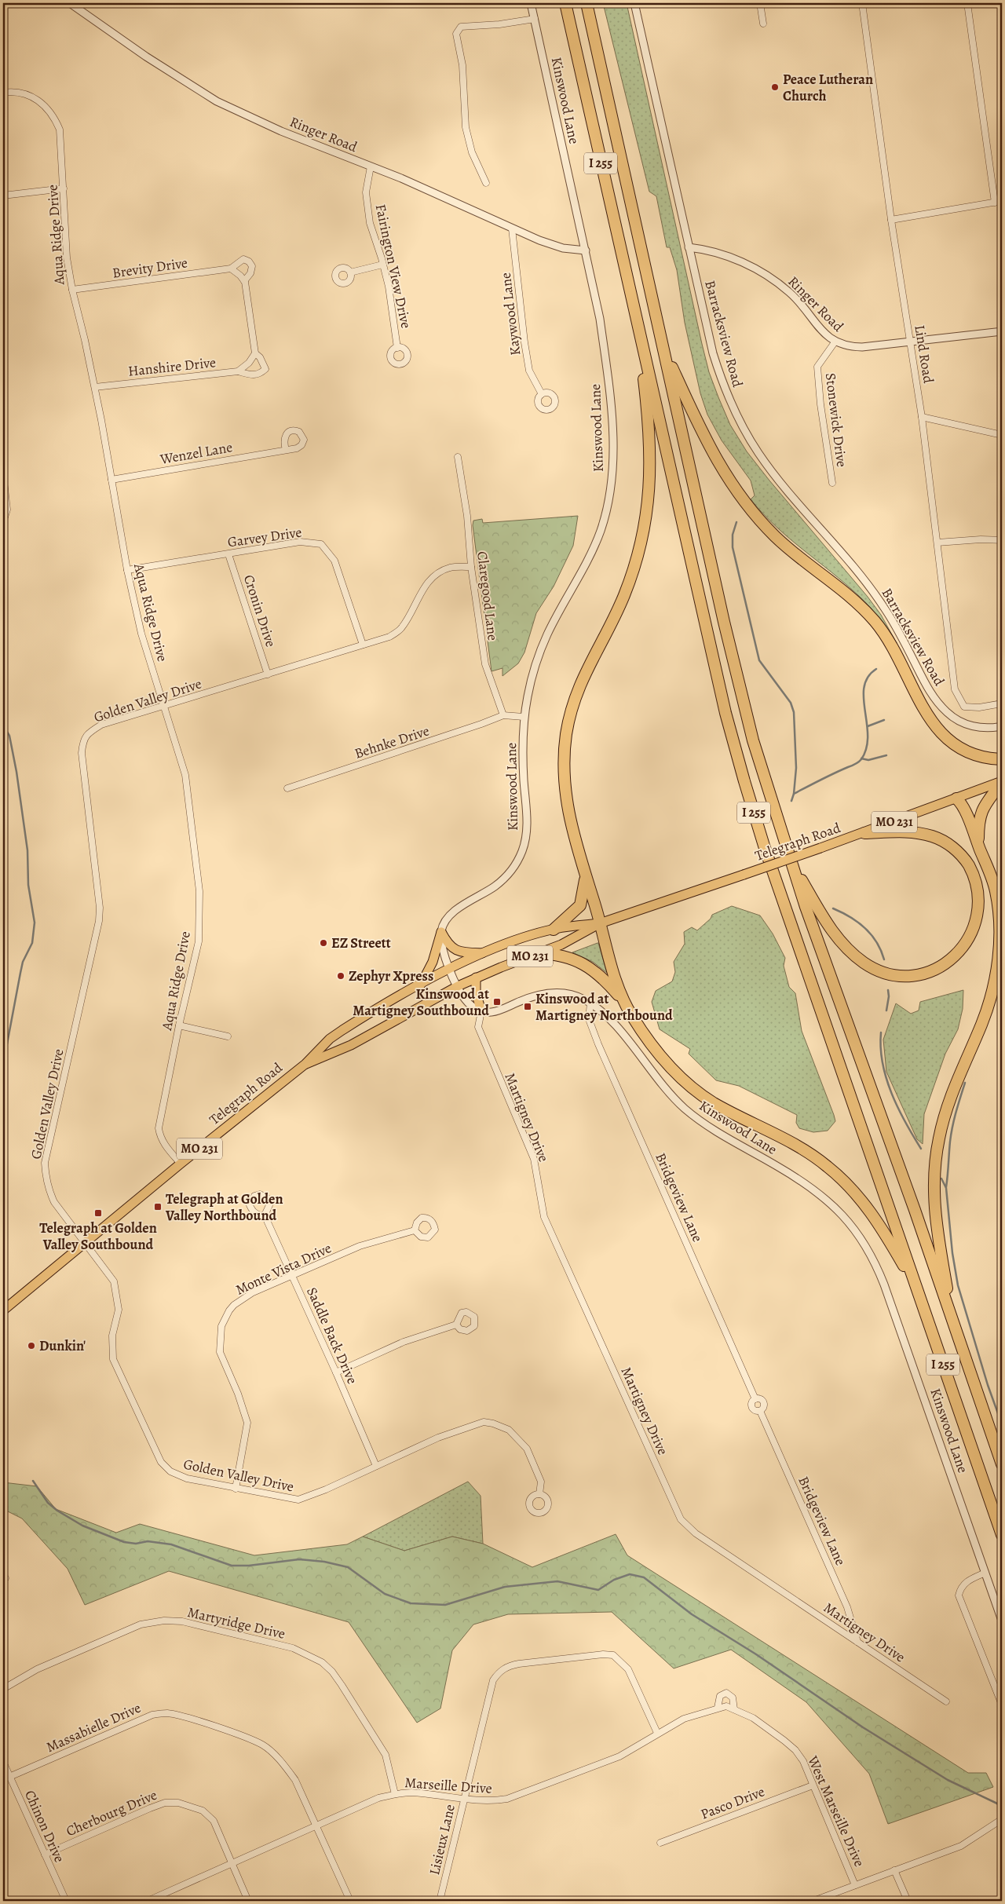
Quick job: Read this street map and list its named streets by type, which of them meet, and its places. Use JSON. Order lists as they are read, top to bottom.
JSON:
{
  "streets": {
    "highway": ["I 255"],
    "main road": ["MO 231", "Telegraph Road"],
    "street": [
      "Kinswood Lane",
      "Ringer Road",
      "Aqua Ridge Drive",
      "Fairington View Drive",
      "Brevity Drive",
      "Kaywood Lane",
      "Barracksview Road",
      "Lind Road",
      "Hanshire Drive",
      "Stonewick Drive",
      "Wenzel Lane",
      "Garvey Drive",
      "Claregood Lane",
      "Cronin Drive",
      "Golden Valley Drive",
      "Behnke Drive",
      "Martigney Drive",
      "Bridgeview Lane",
      "Monte Vista Drive",
      "Saddle Back Drive",
      "Martyridge Drive",
      "Massabielle Drive",
      "Marseille Drive",
      "Pasco Drive",
      "West Marseille Drive",
      "Cherbourg Drive",
      "Chinon Drive",
      "Lisieux Lane"
    ]
  },
  "crossings": [
    ["Kinswood Lane", "Ringer Road"],
    ["Kinswood Lane", "Martigney Drive"],
    ["Kinswood Lane", "Bridgeview Lane"],
    ["Ringer Road", "Fairington View Drive"],
    ["Ringer Road", "Kaywood Lane"],
    ["Ringer Road", "Barracksview Road"],
    ["Ringer Road", "Lind Road"],
    ["Ringer Road", "Stonewick Drive"],
    ["Aqua Ridge Drive", "Brevity Drive"],
    ["Aqua Ridge Drive", "Hanshire Drive"],
    ["Aqua Ridge Drive", "Wenzel Lane"],
    ["Aqua Ridge Drive", "Garvey Drive"],
    ["Aqua Ridge Drive", "Golden Valley Drive"],
    ["Aqua Ridge Drive", "Telegraph Road"],
    ["Garvey Drive", "Cronin Drive"],
    ["Garvey Drive", "Golden Valley Drive"],
    ["Claregood Lane", "Golden Valley Drive"],
    ["Claregood Lane", "Behnke Drive"],
    ["Cronin Drive", "Golden Valley Drive"],
    ["Golden Valley Drive", "Telegraph Road"],
    ["Golden Valley Drive", "Monte Vista Drive"],
    ["Golden Valley Drive", "Saddle Back Drive"],
    ["Martigney Drive", "Bridgeview Lane"],
    ["Monte Vista Drive", "Saddle Back Drive"],
    ["Martyridge Drive", "Marseille Drive"],
    ["Massabielle Drive", "Marseille Drive"],
    ["Massabielle Drive", "Chinon Drive"],
    ["Marseille Drive", "West Marseille Drive"],
    ["Marseille Drive", "Cherbourg Drive"],
    ["Marseille Drive", "Lisieux Lane"],
    ["Pasco Drive", "West Marseille Drive"],
    ["Cherbourg Drive", "Chinon Drive"]
  ],
  "places": {
    "other": [
      "Peace Lutheran Church",
      "EZ Streett",
      "Zephyr Xpress",
      "Dunkin'"
    ],
    "transit": [
      "Kinswood at Martigney Southbound",
      "Kinswood at Martigney Northbound",
      "Telegraph at Golden Valley Northbound",
      "Telegraph at Golden Valley Southbound"
    ]
  }
}
